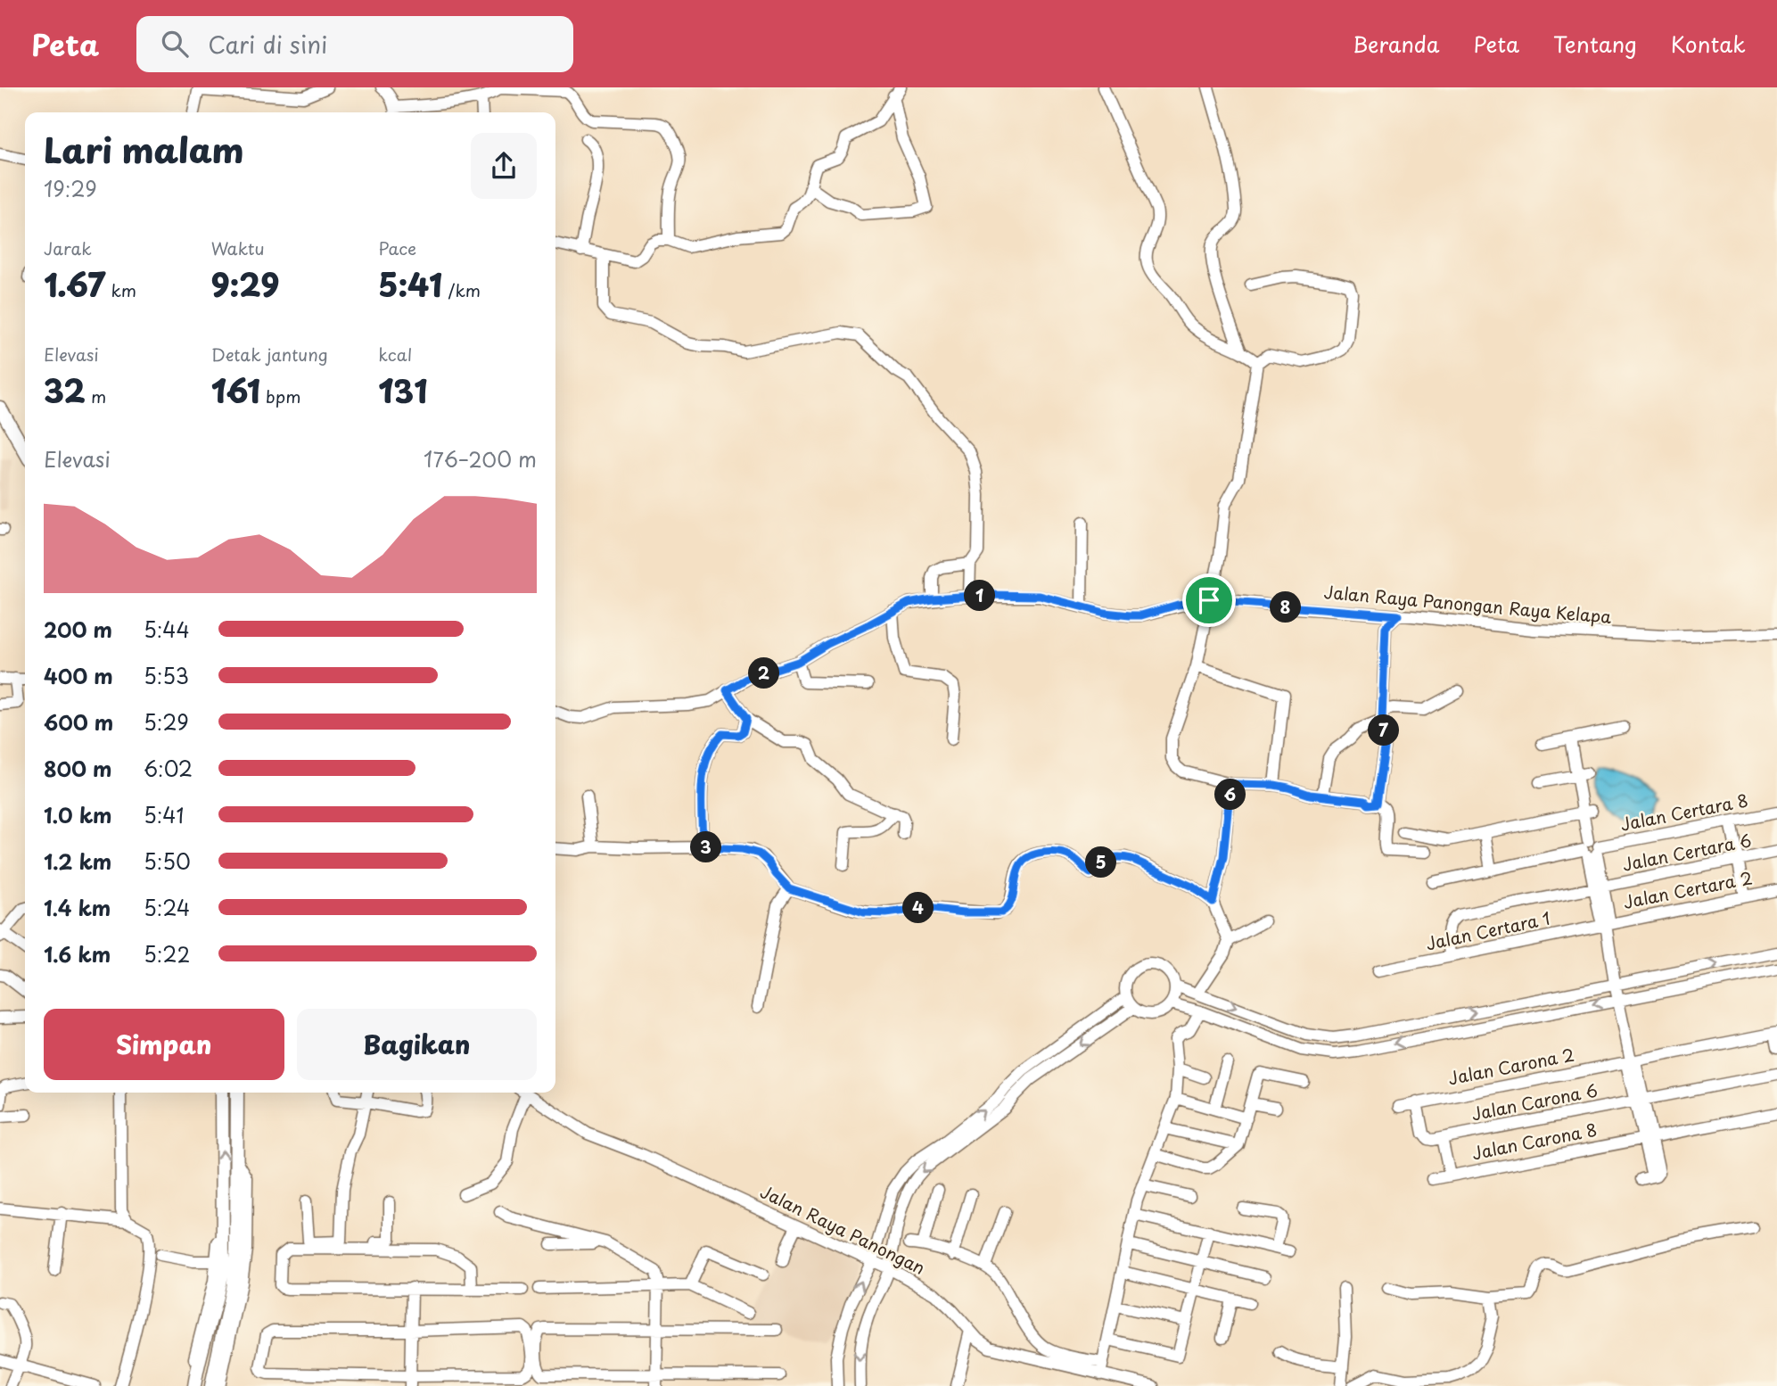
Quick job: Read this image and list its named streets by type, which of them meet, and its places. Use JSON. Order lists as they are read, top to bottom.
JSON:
{
  "streets": {
    "street": [
      "Jalan Raya Panongan Raya Kelapa",
      "Jalan Certara 8",
      "Jalan Certara 6",
      "Jalan Certara 2",
      "Jalan Certara 1",
      "Jalan Carona 2",
      "Jalan Carona 6",
      "Jalan Carona 8",
      "Jalan Raya Panongan"
    ]
  },
  "crossings": [
    ["Jalan Certara 6", "Jalan Certara 1"],
    ["Jalan Certara 2", "Jalan Certara 1"]
  ],
  "page": {
    "header": "Peta",
    "search": "Cari di sini",
    "nav": [
      "Beranda",
      "Peta",
      "Tentang",
      "Kontak"
    ],
    "heading": ["Lari malam", "19:29"],
    "stats": [
      ["Jarak", "1.67 km"],
      ["Waktu", "9:29"],
      ["Pace", "5:41 /km"],
      ["Elevasi", "32 m"],
      ["Detak jantung", "161 bpm"],
      ["kcal", "131"]
    ],
    "chart": ["Elevasi", "176–200 m"],
    "pins": [
      "1",
      "8",
      "2",
      "7",
      "6",
      "3",
      "5",
      "4"
    ],
    "list": [
      {
        "name": "200 m",
        "note": "5:44"
      },
      {
        "name": "400 m",
        "note": "5:53"
      },
      {
        "name": "600 m",
        "note": "5:29"
      },
      {
        "name": "800 m",
        "note": "6:02"
      },
      {
        "name": "1.0 km",
        "note": "5:41"
      },
      {
        "name": "1.2 km",
        "note": "5:50"
      },
      {
        "name": "1.4 km",
        "note": "5:24"
      },
      {
        "name": "1.6 km",
        "note": "5:22"
      }
    ],
    "buttons": ["Simpan", "Bagikan"]
  }
}
